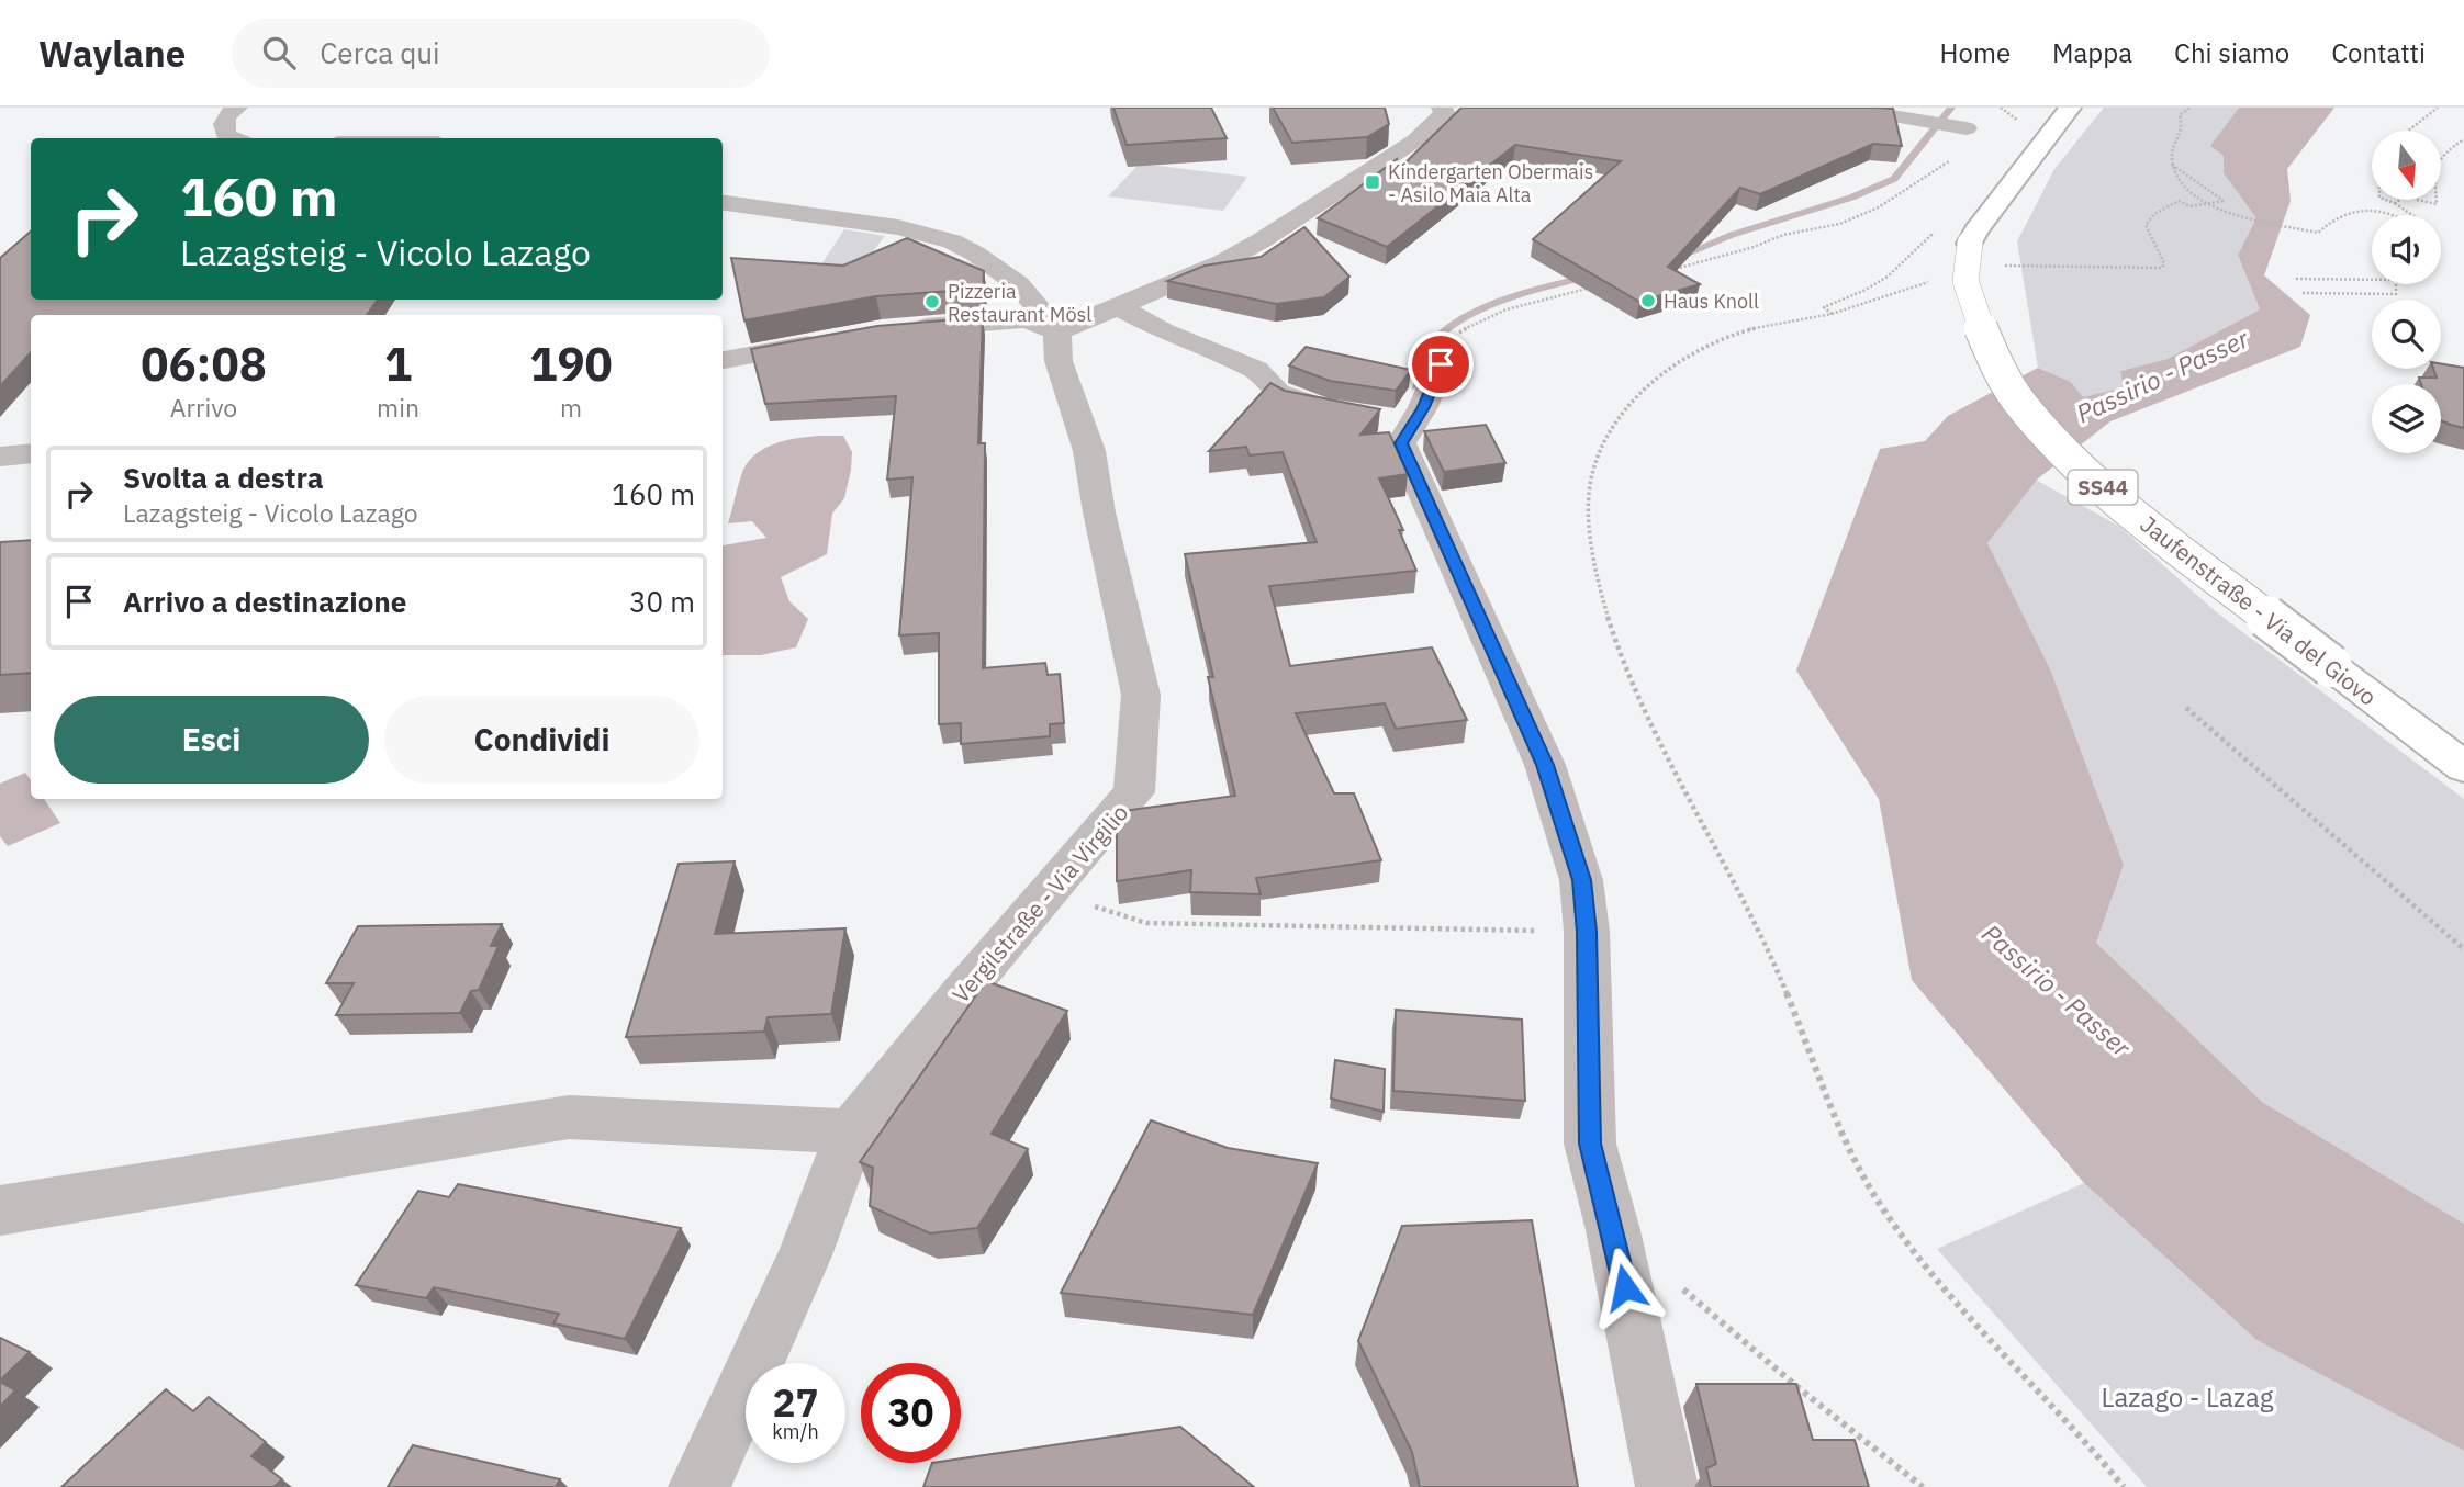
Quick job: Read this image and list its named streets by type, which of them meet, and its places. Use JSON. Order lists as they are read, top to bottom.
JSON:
{
  "streets": {
    "main road": ["SS44", "Jaufenstraße - Via del Giovo"],
    "street": ["Vergilstraße - Via Virgilio"]
  },
  "water": ["Passirio - Passer"],
  "parks": ["Lazago - Lazag"],
  "places": {
    "transit": ["Kindergarten Obermais - Asilo Maia Alta"],
    "other": ["Haus Knoll", "Pizzeria Restaurant Mösl"]
  },
  "north": "bottom",
  "page": {
    "header": "Waylane",
    "search": "Cerca qui",
    "nav": [
      "Home",
      "Mappa",
      "Chi siamo",
      "Contatti"
    ],
    "turn": ["160 m", "Lazagsteig - Vicolo Lazago"],
    "eta": [
      "06:08",
      "Arrivo",
      "1",
      "min",
      "190",
      "m"
    ],
    "list": [
      {
        "name": "Svolta a destra",
        "note": "Lazagsteig - Vicolo Lazago",
        "value": "160 m"
      },
      {
        "name": "Arrivo a destinazione",
        "value": "30 m"
      }
    ],
    "buttons": ["Esci", "Condividi"],
    "speed": "27 km/h",
    "limit": "30"
  }
}
